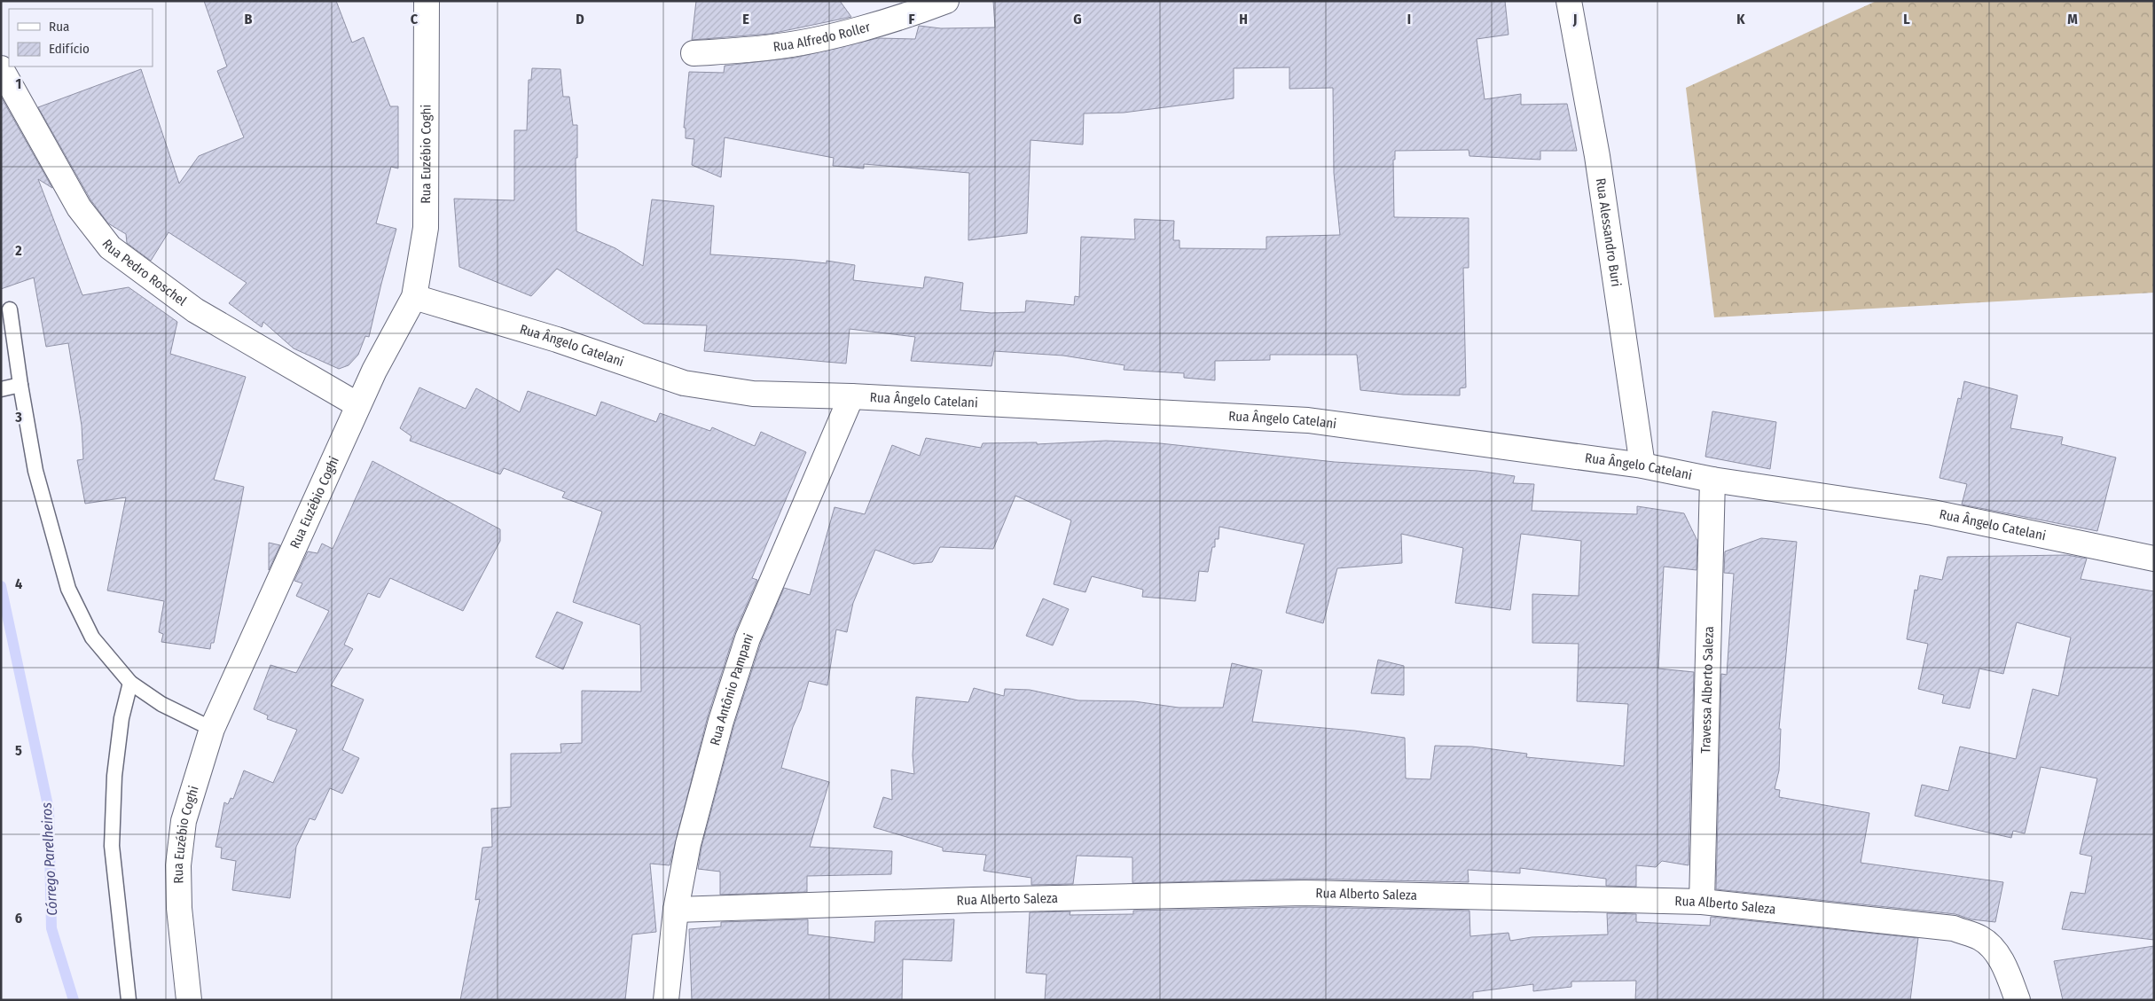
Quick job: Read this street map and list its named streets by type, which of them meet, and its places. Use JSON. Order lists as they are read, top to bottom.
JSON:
{
  "streets": {
    "street": [
      "Rua Alfredo Roller",
      "Rua Euzébio Coghi",
      "Rua Alessandro Buri",
      "Rua Pedro Roschel",
      "Rua Ângelo Catelani",
      "Rua Antônio Pampani",
      "Travessa Alberto Saleza",
      "Rua Alberto Saleza"
    ]
  },
  "crossings": [
    ["Rua Euzébio Coghi", "Rua Pedro Roschel"],
    ["Rua Euzébio Coghi", "Rua Ângelo Catelani"],
    ["Rua Alessandro Buri", "Rua Ângelo Catelani"],
    ["Rua Ângelo Catelani", "Rua Antônio Pampani"],
    ["Rua Ângelo Catelani", "Travessa Alberto Saleza"],
    ["Rua Antônio Pampani", "Rua Alberto Saleza"],
    ["Travessa Alberto Saleza", "Rua Alberto Saleza"]
  ],
  "water": ["Córrego Parelheiros"],
  "legend": ["Rua", "Edifício"],
  "grid": {
    "columns": [
      "B",
      "C",
      "D",
      "E",
      "F",
      "G",
      "H",
      "I",
      "J",
      "K",
      "L",
      "M"
    ],
    "rows": [
      "1",
      "2",
      "3",
      "4",
      "5",
      "6"
    ]
  }
}
